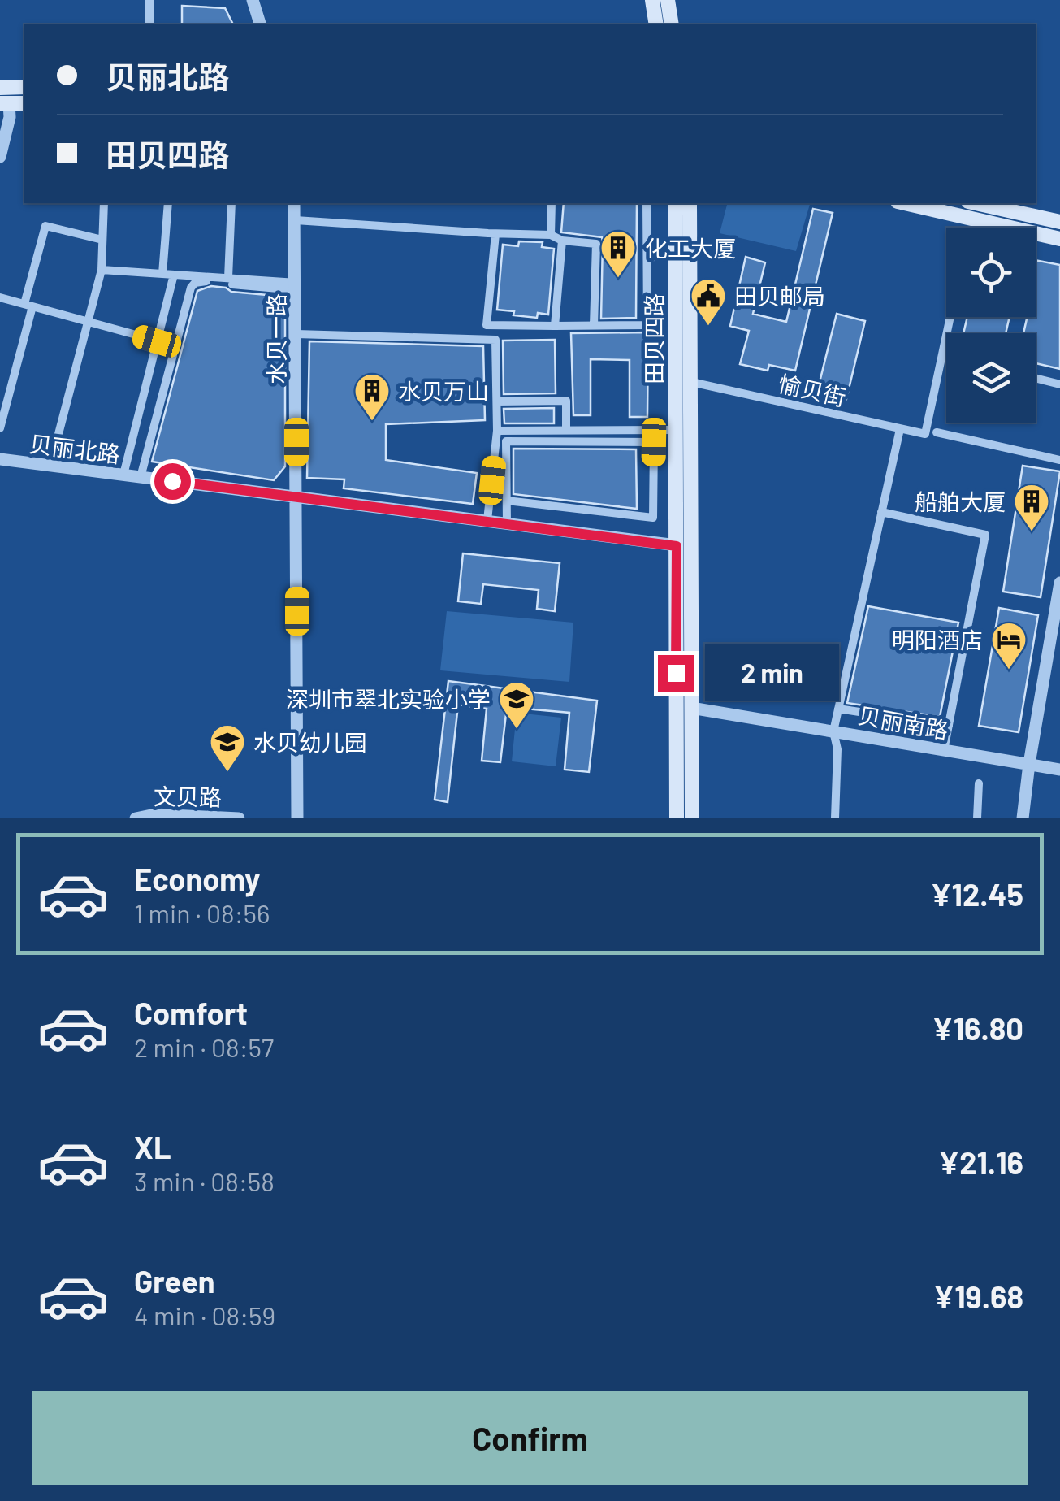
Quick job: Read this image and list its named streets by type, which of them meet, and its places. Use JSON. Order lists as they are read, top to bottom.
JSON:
{
  "streets": {
    "main road": ["田贝四路"],
    "street": [
      "水贝一路",
      "愉贝街",
      "贝丽北路",
      "贝丽南路",
      "文贝路"
    ]
  },
  "crossings": [
    ["水贝一路", "贝丽北路"],
    ["田贝四路", "愉贝街"],
    ["田贝四路", "贝丽北路"],
    ["田贝四路", "贝丽南路"]
  ],
  "places": {
    "building": ["化工大厦", "水贝万山", "船舶大厦"],
    "public building": ["田贝邮局"],
    "hotel": ["明阳酒店"],
    "school or university": ["深圳市翠北实验小学", "水贝幼儿园"]
  },
  "page": {
    "banner": ["贝丽北路", "田贝四路"],
    "bubble": "2 min",
    "list": [
      {
        "name": "Economy",
        "note": "1 min · 08:56",
        "value": "¥12.45"
      },
      {
        "name": "Comfort",
        "note": "2 min · 08:57",
        "value": "¥16.80"
      },
      {
        "name": "XL",
        "note": "3 min · 08:58",
        "value": "¥21.16"
      },
      {
        "name": "Green",
        "note": "4 min · 08:59",
        "value": "¥19.68"
      }
    ],
    "buttons": "Confirm"
  }
}
